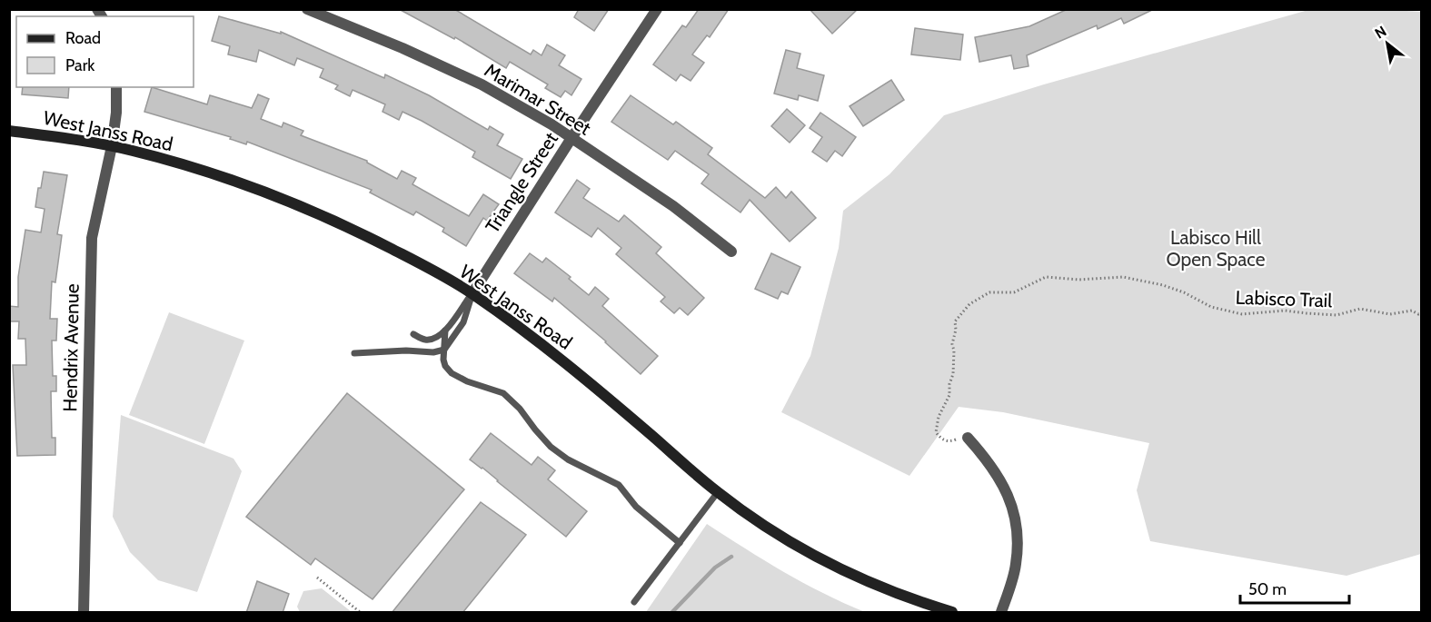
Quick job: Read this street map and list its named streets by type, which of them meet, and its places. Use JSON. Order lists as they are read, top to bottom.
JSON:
{
  "streets": {
    "main road": ["West Janss Road"],
    "street": ["Marimar Street", "Triangle Street", "Hendrix Avenue"],
    "path": ["Labisco Trail"]
  },
  "crossings": [
    ["Marimar Street", "Triangle Street"],
    ["West Janss Road", "Triangle Street"],
    ["West Janss Road", "Hendrix Avenue"]
  ],
  "parks": ["Labisco Hill Open Space"],
  "legend": ["Road", "Park"],
  "scale_bar": "50 m",
  "north": "top left"
}
